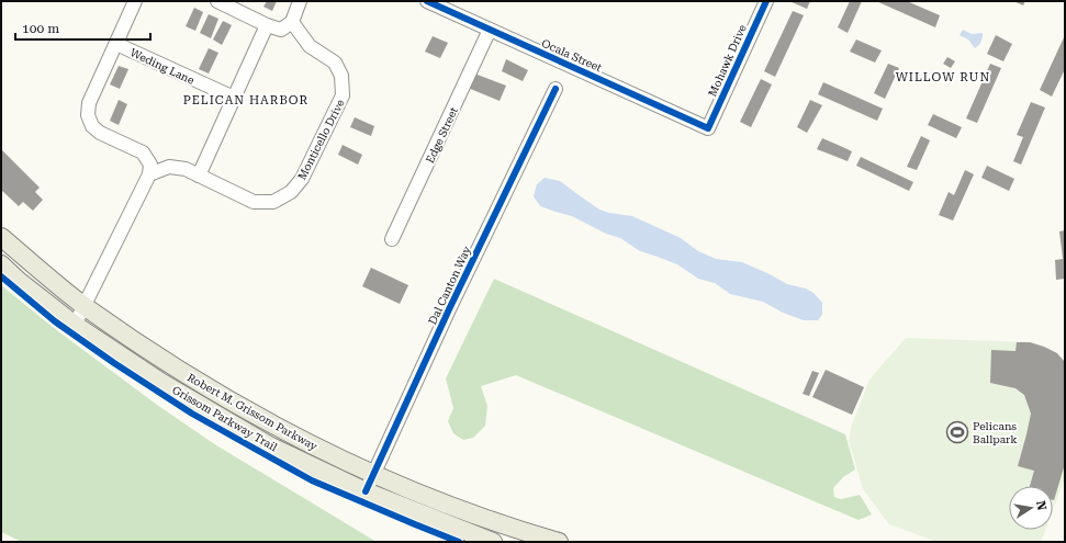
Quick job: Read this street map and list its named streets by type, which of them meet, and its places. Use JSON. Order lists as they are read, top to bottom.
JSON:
{
  "streets": {
    "main road": ["Robert M. Grissom Parkway"],
    "street": [
      "Ocala Street",
      "Mohawk Drive",
      "Weding Lane",
      "Edge Street",
      "Monticello Drive",
      "Dal Canton Way"
    ],
    "cycle path": ["Grissom Parkway Trail"]
  },
  "crossings": [
    ["Ocala Street", "Mohawk Drive"],
    ["Ocala Street", "Edge Street"],
    ["Dal Canton Way", "Robert M. Grissom Parkway"]
  ],
  "districts": ["WILLOW RUN", "PELICAN HARBOR"],
  "places": {
    "sports": ["Pelicans Ballpark"]
  },
  "scale_bar": "100 m",
  "north": "right"
}
